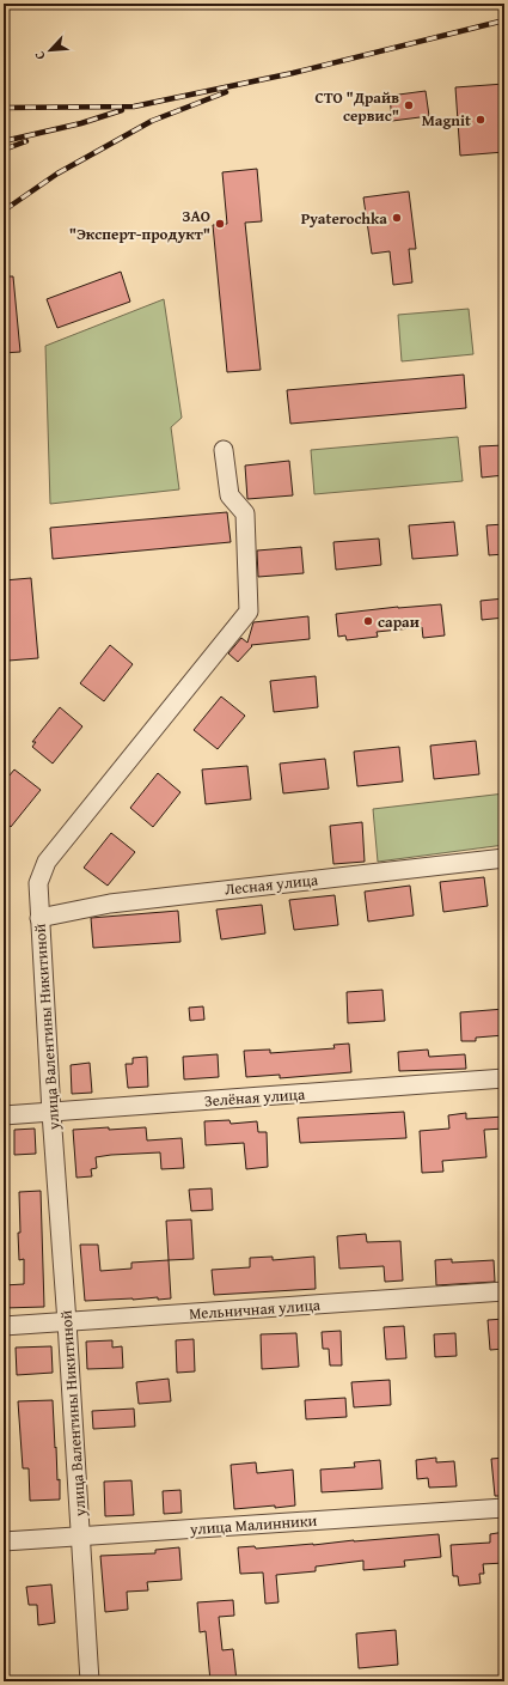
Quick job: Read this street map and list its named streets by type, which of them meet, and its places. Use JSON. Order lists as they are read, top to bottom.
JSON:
{
  "streets": {
    "street": [
      "Лесная улица",
      "улица Валентины Никитиной",
      "Зелёная улица",
      "Мельничная улица",
      "улица Малинники"
    ]
  },
  "crossings": [
    ["Лесная улица", "улица Валентины Никитиной"],
    ["улица Валентины Никитиной", "Зелёная улица"],
    ["улица Валентины Никитиной", "Мельничная улица"],
    ["улица Валентины Никитиной", "улица Малинники"]
  ],
  "places": [
    "СТО \"Драйв сервис\"",
    "Magnit",
    "Pyaterochka",
    "ЗАО \"Эксперт-продукт\"",
    "сараи"
  ],
  "north": "bottom left"
}
